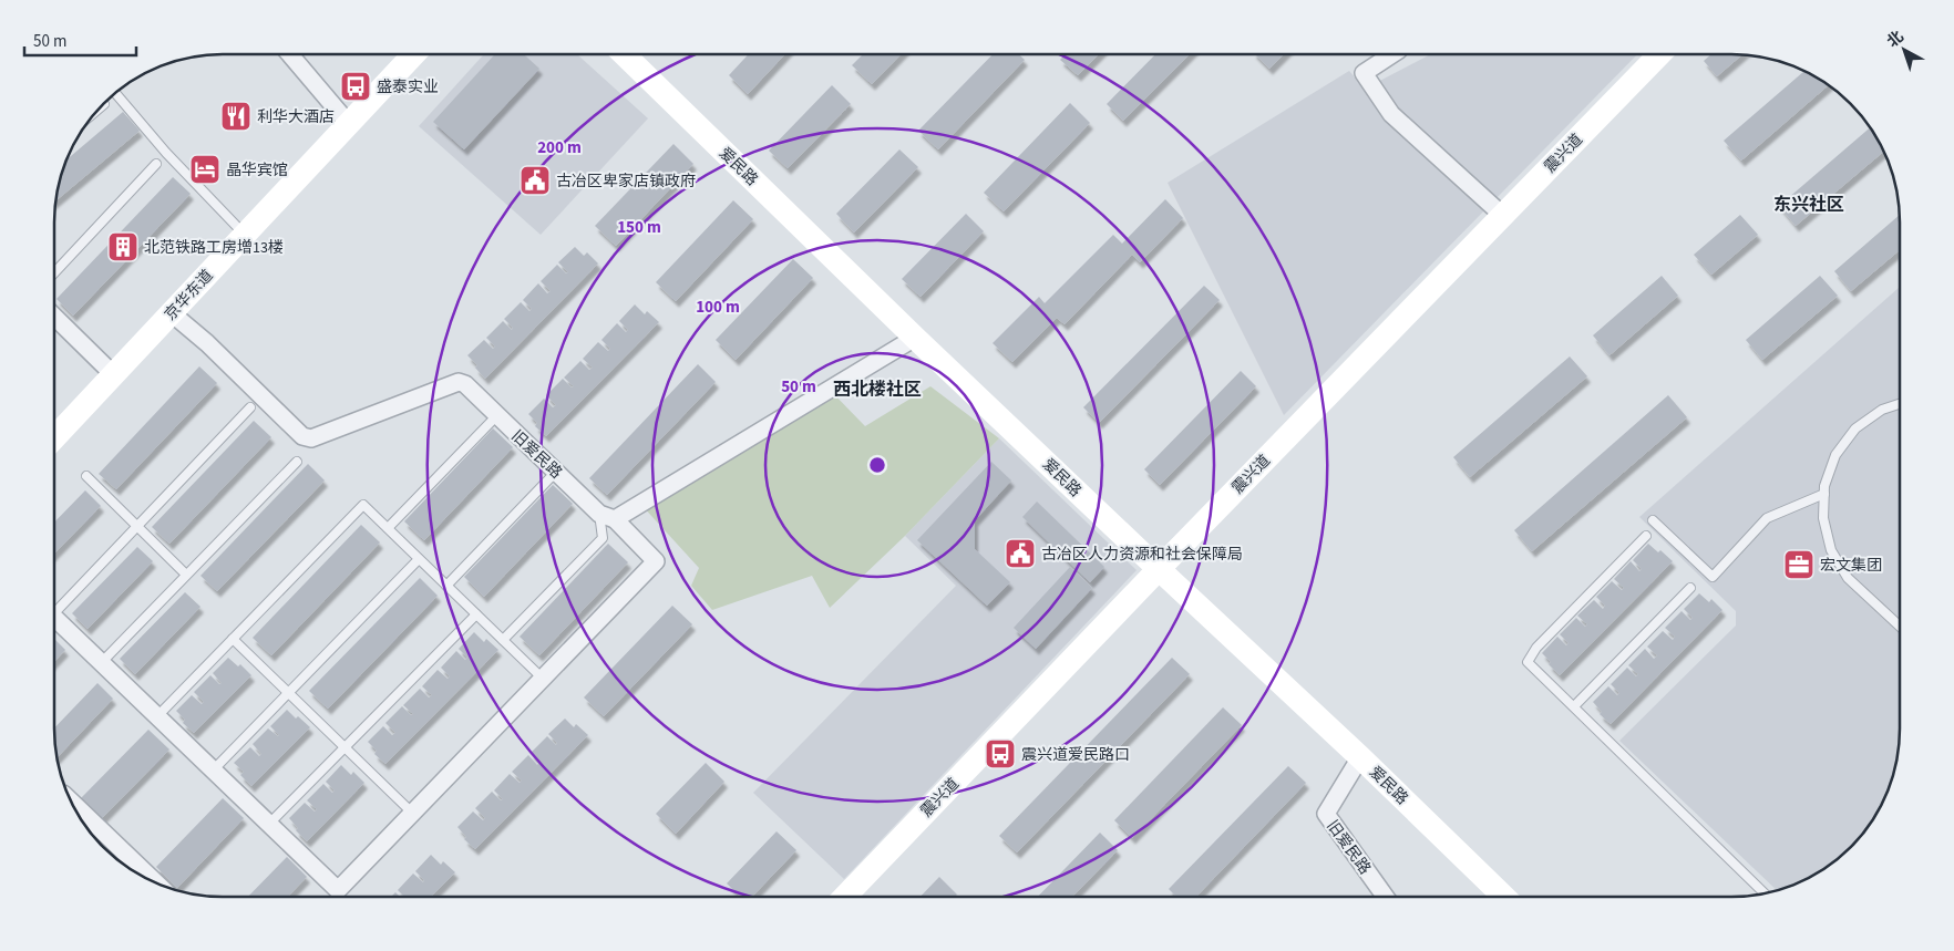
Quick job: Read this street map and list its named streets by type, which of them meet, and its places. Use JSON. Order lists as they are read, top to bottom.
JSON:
{
  "streets": {
    "street": [
      "震兴道",
      "爱民路",
      "京华东道",
      "旧爱民路"
    ]
  },
  "crossings": [
    ["震兴道", "爱民路"],
    ["爱民路", "旧爱民路"],
    ["京华东道", "旧爱民路"]
  ],
  "districts": ["东兴社区", "西北楼社区"],
  "places": {
    "bus stop": ["盛泰实业", "震兴道爱民路口"],
    "restaurant": ["利华大酒店"],
    "hotel": ["晶华宾馆"],
    "public building": ["古冶区卑家店镇政府", "古冶区人力资源和社会保障局"],
    "building": ["北范铁路工房增13楼"],
    "office": ["宏文集团"]
  },
  "scale_bar": "50 m",
  "north": "top left",
  "rings": [
    "200 m",
    "150 m",
    "100 m",
    "50 m"
  ]
}
